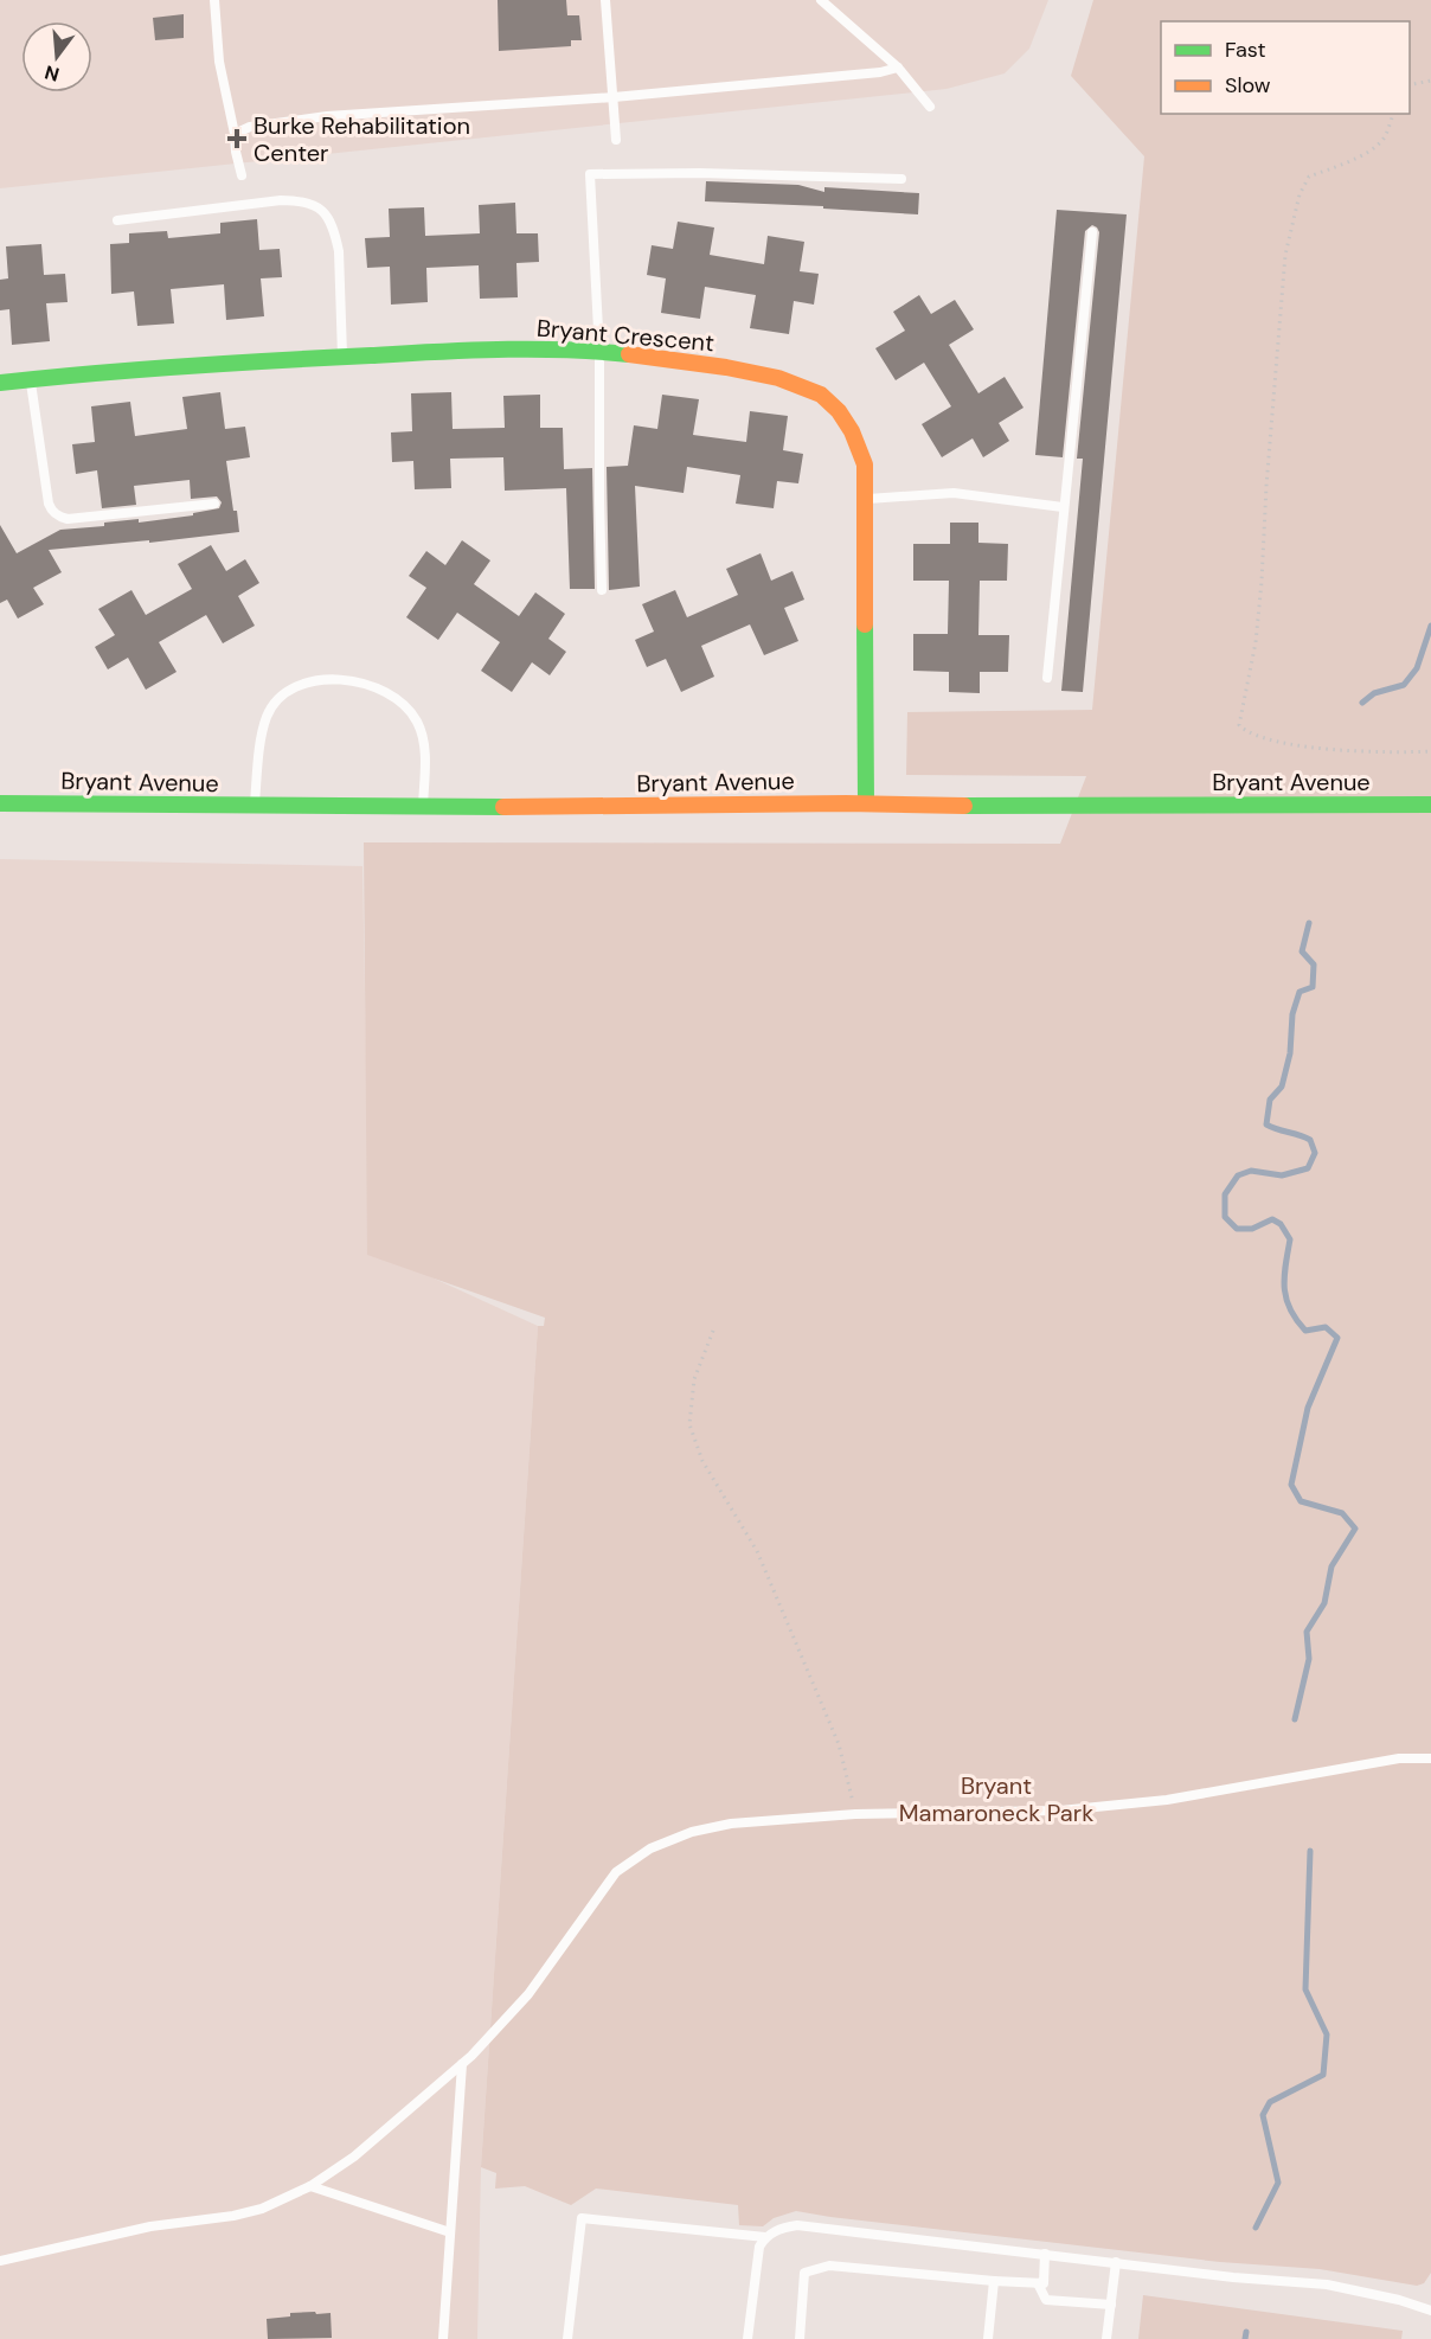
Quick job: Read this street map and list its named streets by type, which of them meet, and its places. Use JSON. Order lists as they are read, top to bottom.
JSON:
{
  "streets": {
    "street": ["Bryant Crescent", "Bryant Avenue"]
  },
  "crossings": [
    ["Bryant Crescent", "Bryant Avenue"]
  ],
  "parks": ["Bryant Mamaroneck Park"],
  "places": {
    "health": ["Burke Rehabilitation Center"]
  },
  "legend": ["Fast", "Slow"],
  "north": "bottom"
}
